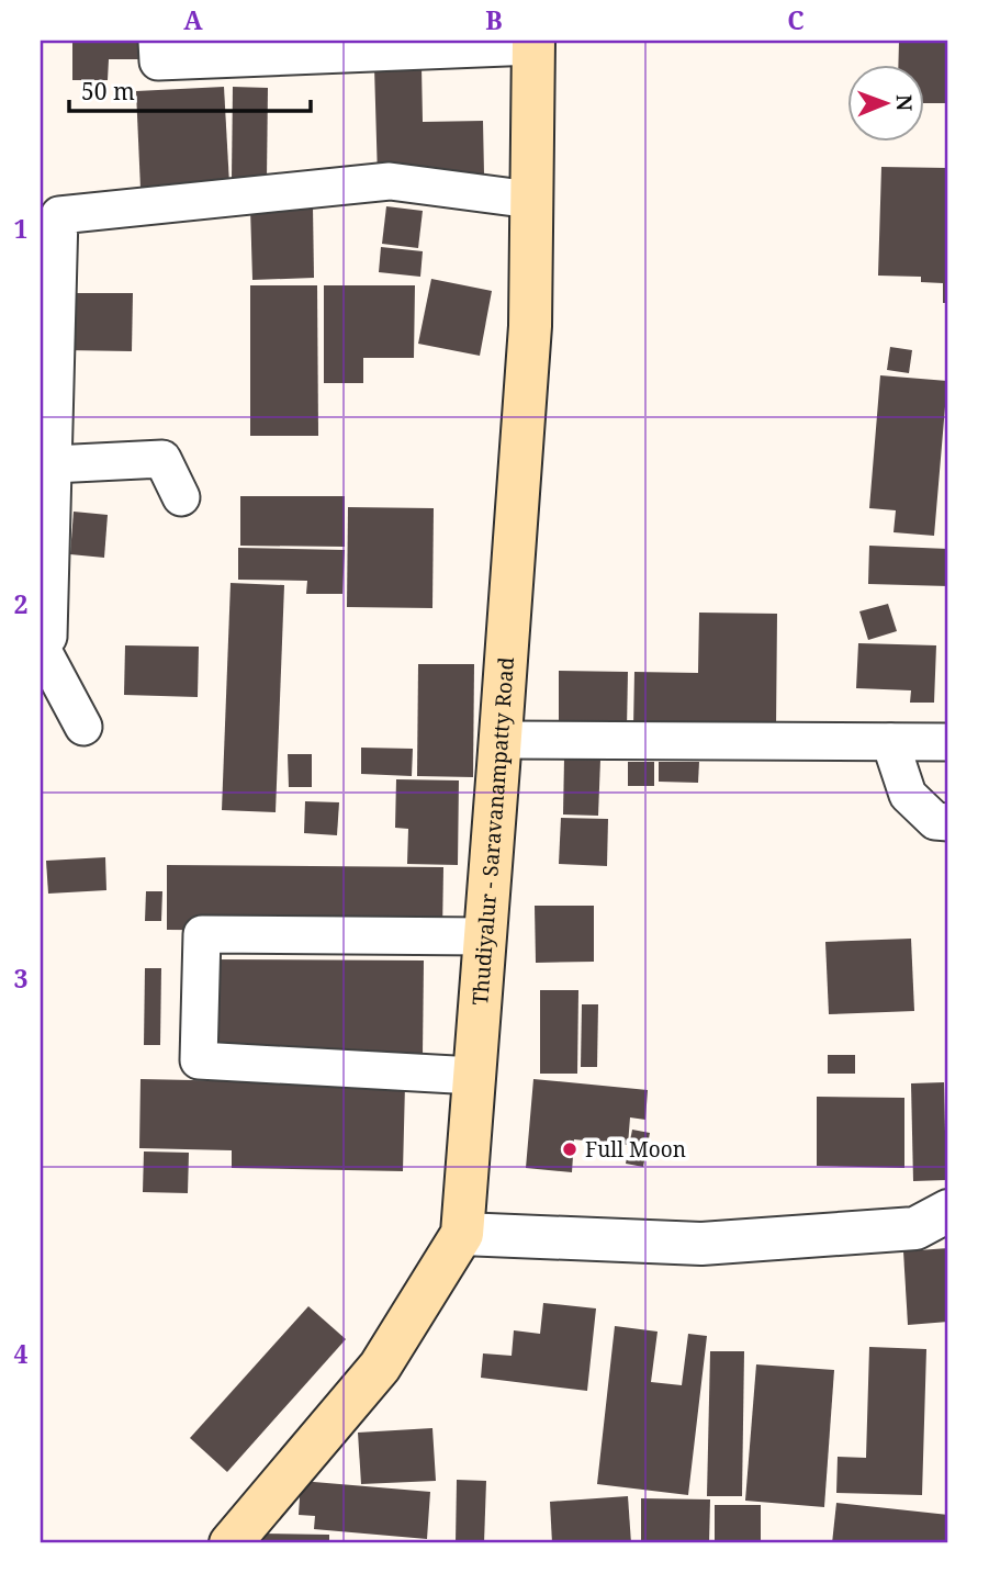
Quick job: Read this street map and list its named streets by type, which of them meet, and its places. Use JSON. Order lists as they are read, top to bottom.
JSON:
{
  "streets": {
    "main road": ["Thudiyalur - Saravanampatty Road"]
  },
  "places": ["Full Moon"],
  "scale_bar": "50 m",
  "north": "right",
  "grid": {
    "columns": ["A", "B", "C"],
    "rows": [
      "1",
      "2",
      "3",
      "4"
    ]
  }
}
